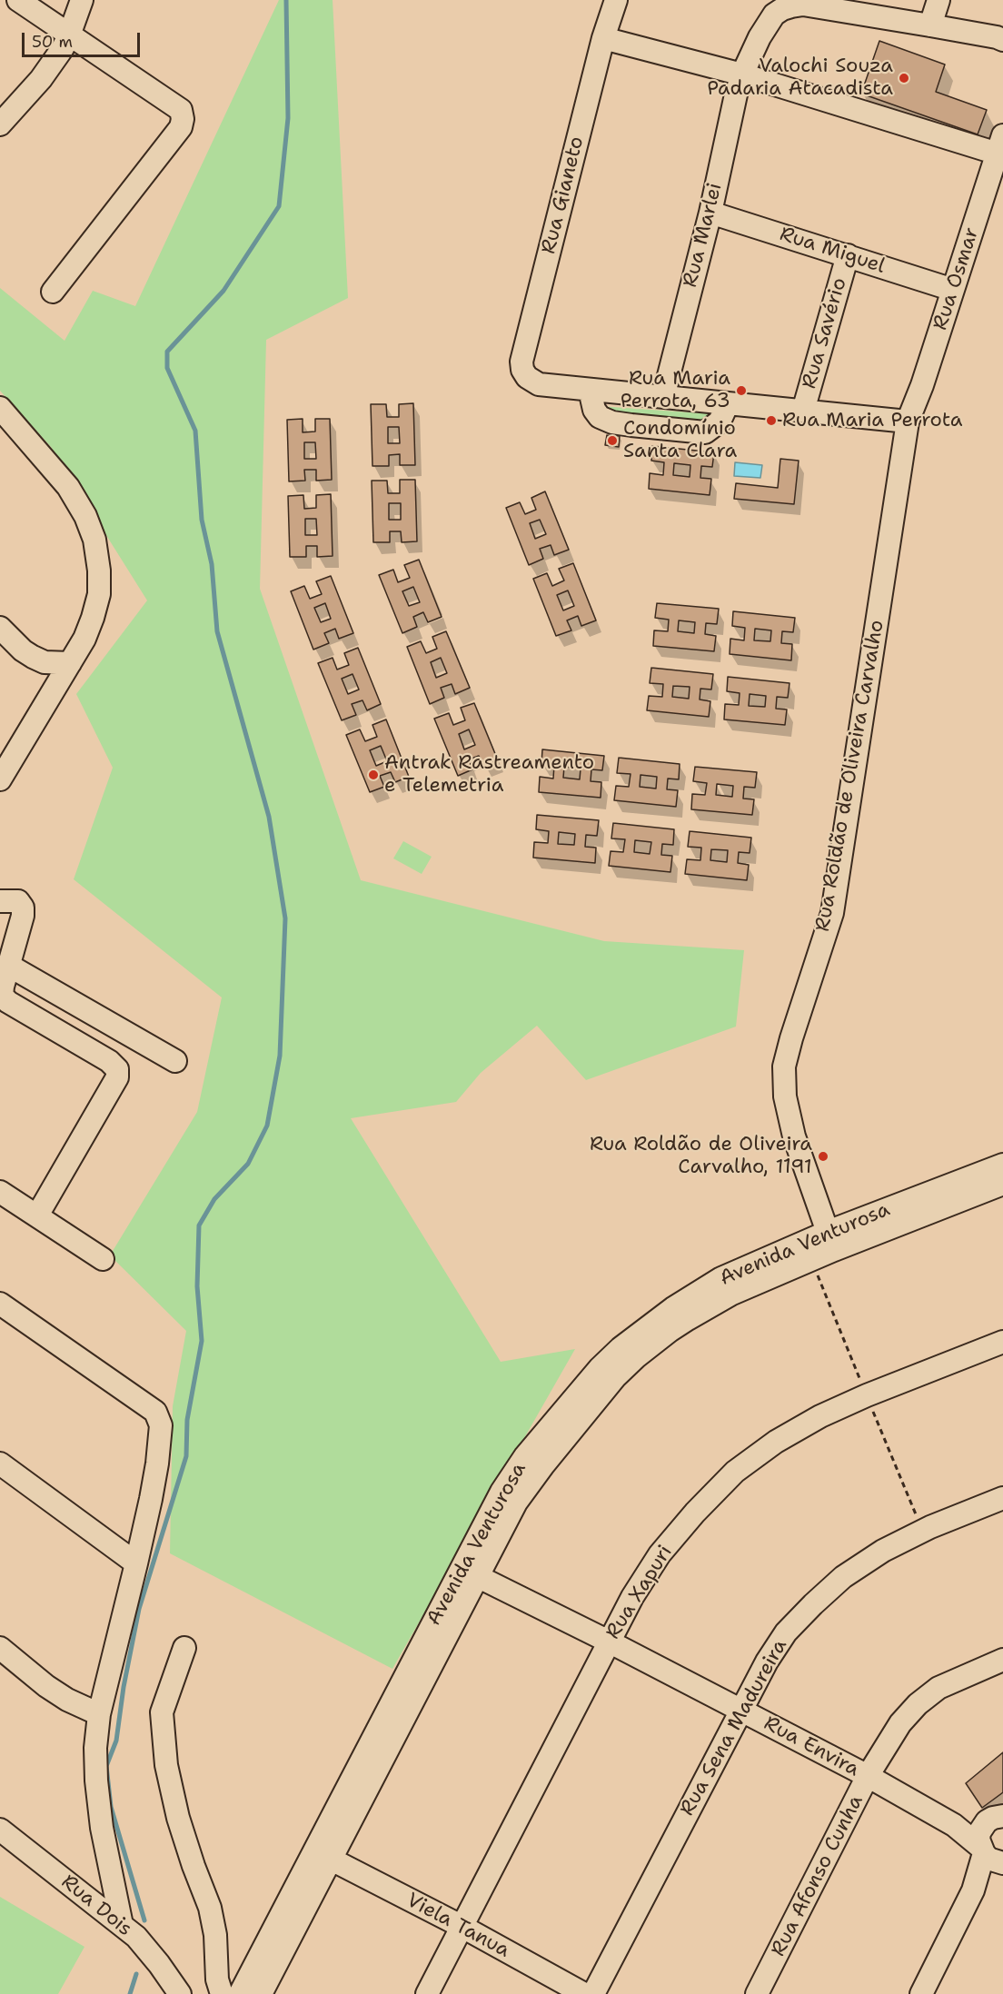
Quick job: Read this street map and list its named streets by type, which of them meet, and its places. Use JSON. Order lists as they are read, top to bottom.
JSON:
{
  "streets": {
    "street": [
      "Rua Gianeto",
      "Rua Marlei",
      "Rua Miguel",
      "Rua Osmar",
      "Rua Savério",
      "Rua Roldão de Oliveira Carvalho",
      "Avenida Venturosa",
      "Rua Xapuri",
      "Rua Sena Madureira",
      "Rua Envira",
      "Rua Afonso Cunha",
      "Rua Dois",
      "Viela Tanua"
    ]
  },
  "crossings": [
    ["Rua Marlei", "Rua Miguel"],
    ["Rua Miguel", "Rua Osmar"],
    ["Rua Miguel", "Rua Savério"],
    ["Rua Osmar", "Rua Roldão de Oliveira Carvalho"],
    ["Rua Roldão de Oliveira Carvalho", "Avenida Venturosa"],
    ["Avenida Venturosa", "Rua Envira"],
    ["Avenida Venturosa", "Viela Tanua"],
    ["Rua Xapuri", "Rua Envira"],
    ["Rua Xapuri", "Viela Tanua"],
    ["Rua Sena Madureira", "Rua Envira"],
    ["Rua Envira", "Rua Afonso Cunha"]
  ],
  "places": [
    "Valochi Souza Padaria Atacadista",
    "Rua Maria Perrota, 63",
    "Rua Maria Perrota",
    "Condomínio Santa Clara",
    "Antrak Rastreamento e Telemetria",
    "Rua Roldão de Oliveira Carvalho, 1191"
  ],
  "scale_bar": "50 m"
}
